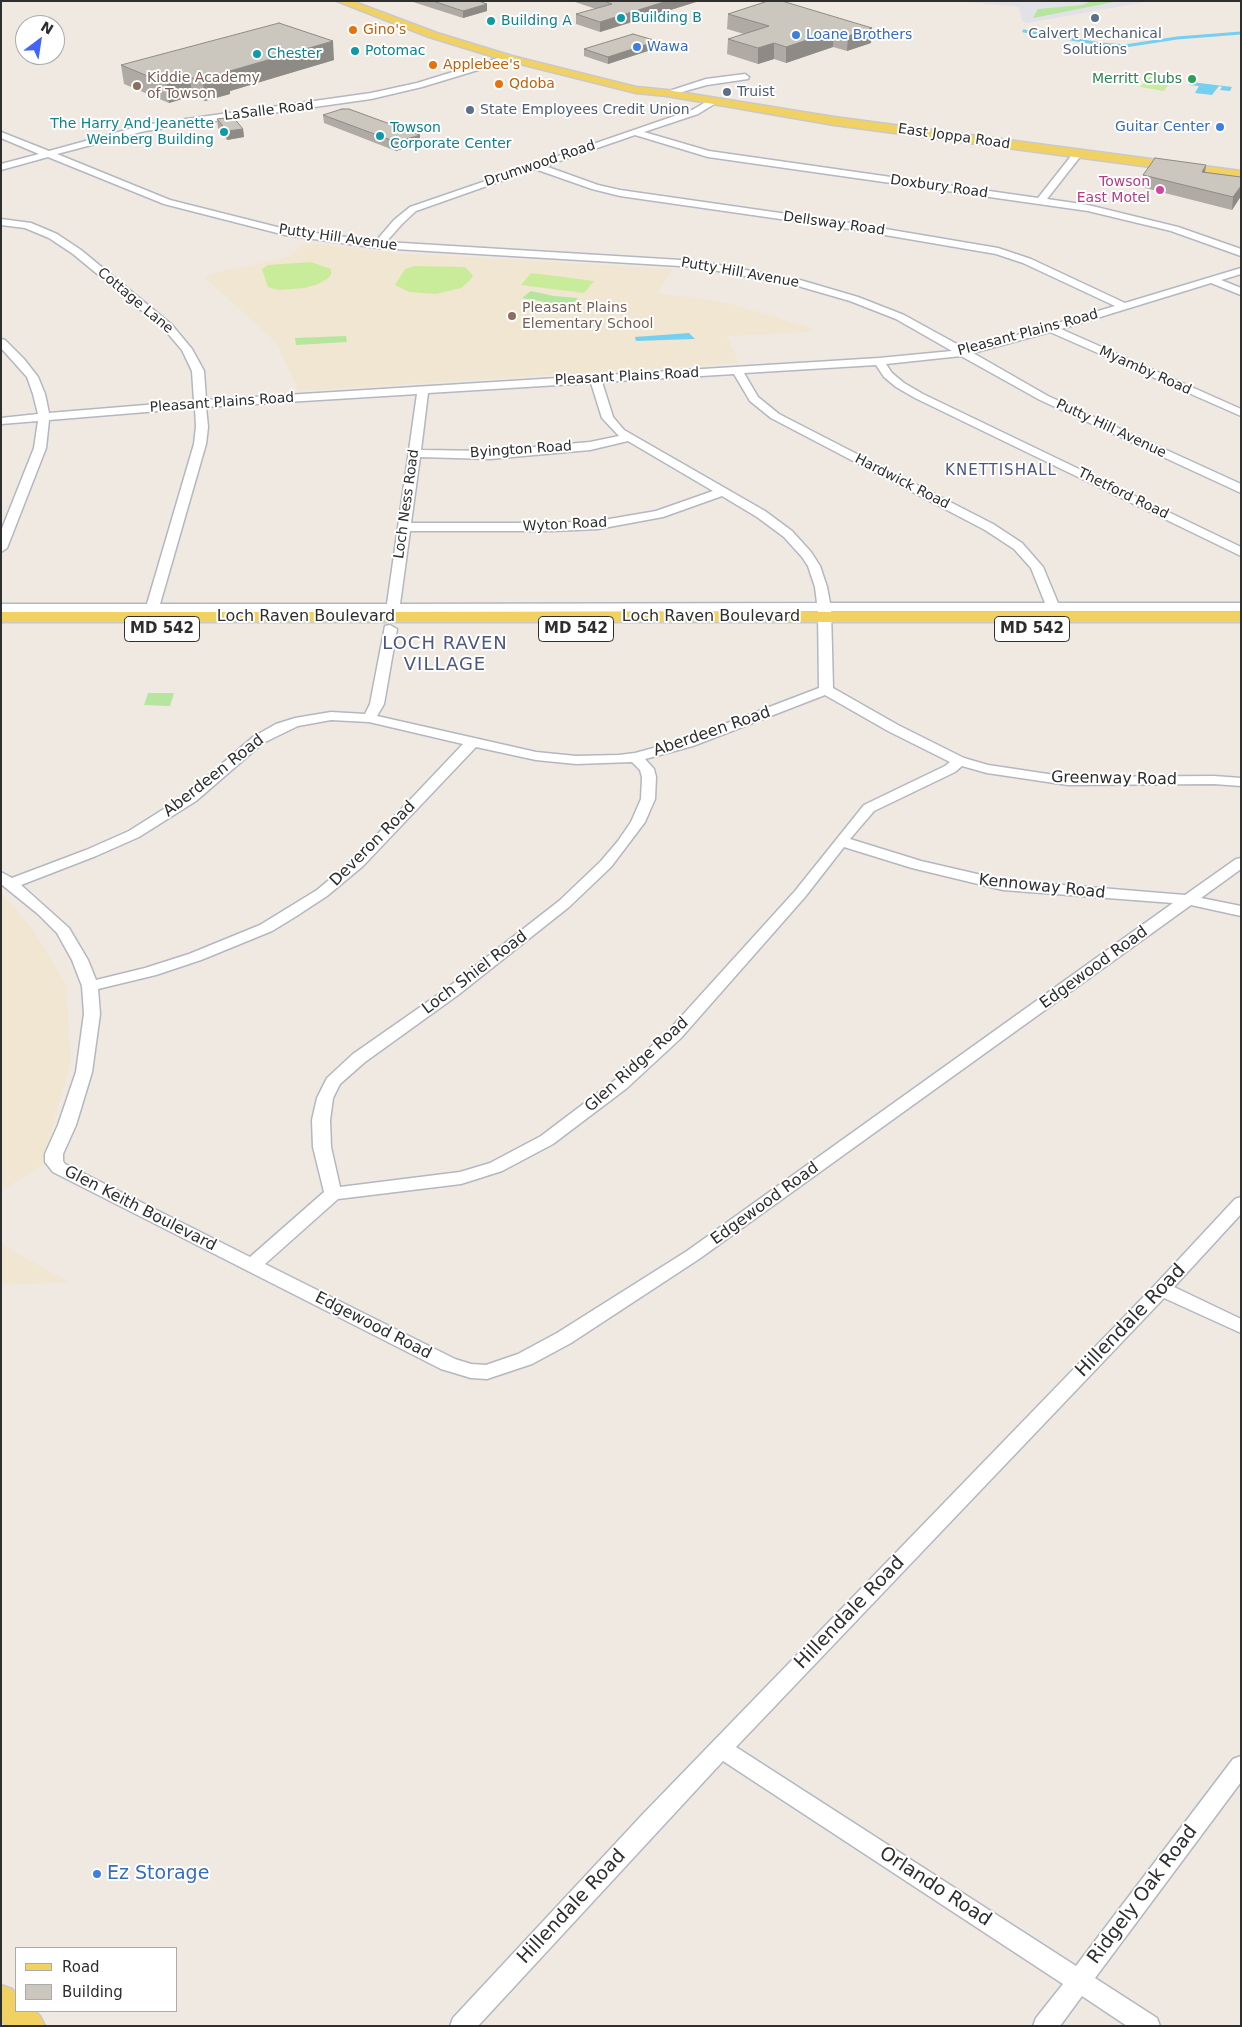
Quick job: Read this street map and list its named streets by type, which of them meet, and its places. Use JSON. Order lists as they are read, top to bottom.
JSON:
{
  "streets": {
    "main road": ["East Joppa Road", "Loch Raven Boulevard", "MD 542"],
    "street": [
      "LaSalle Road",
      "Drumwood Road",
      "Doxbury Road",
      "Dellsway Road",
      "Putty Hill Avenue",
      "Cottage Lane",
      "Pleasant Plains Road",
      "Myamby Road",
      "Byington Road",
      "Hardwick Road",
      "Thetford Road",
      "Loch Ness Road",
      "Wyton Road",
      "Aberdeen Road",
      "Greenway Road",
      "Deveron Road",
      "Kennoway Road",
      "Edgewood Road",
      "Loch Shiel Road",
      "Glen Ridge Road",
      "Glen Keith Boulevard",
      "Hillendale Road",
      "Orlando Road",
      "Ridgely Oak Road"
    ]
  },
  "crossings": [
    ["LaSalle Road", "East Joppa Road"],
    ["LaSalle Road", "Putty Hill Avenue"],
    ["East Joppa Road", "Drumwood Road"],
    ["Drumwood Road", "Doxbury Road"],
    ["Drumwood Road", "Dellsway Road"],
    ["Drumwood Road", "Putty Hill Avenue"],
    ["Dellsway Road", "Pleasant Plains Road"],
    ["Putty Hill Avenue", "Pleasant Plains Road"],
    ["Cottage Lane", "Pleasant Plains Road"],
    ["Cottage Lane", "Loch Raven Boulevard"],
    ["Pleasant Plains Road", "Myamby Road"],
    ["Pleasant Plains Road", "Hardwick Road"],
    ["Pleasant Plains Road", "Thetford Road"],
    ["Pleasant Plains Road", "Loch Ness Road"],
    ["Byington Road", "Loch Ness Road"],
    ["Hardwick Road", "Loch Raven Boulevard"],
    ["Loch Ness Road", "Wyton Road"],
    ["Loch Ness Road", "Loch Raven Boulevard"],
    ["Loch Ness Road", "Aberdeen Road"],
    ["Aberdeen Road", "Greenway Road"],
    ["Aberdeen Road", "Deveron Road"],
    ["Aberdeen Road", "Loch Shiel Road"],
    ["Aberdeen Road", "Glen Keith Boulevard"],
    ["Greenway Road", "Glen Ridge Road"],
    ["Deveron Road", "Glen Keith Boulevard"],
    ["Kennoway Road", "Edgewood Road"],
    ["Kennoway Road", "Glen Ridge Road"],
    ["Edgewood Road", "Glen Keith Boulevard"],
    ["Loch Shiel Road", "Glen Ridge Road"],
    ["Hillendale Road", "Orlando Road"],
    ["Orlando Road", "Ridgely Oak Road"]
  ],
  "districts": ["KNETTISHALL", "LOCH RAVEN VILLAGE"],
  "places": [
    "Building B",
    "Calvert Mechanical Solutions",
    "Building A",
    "Gino's",
    "Loane Brothers",
    "Wawa",
    "Potomac",
    "Chester",
    "Applebee's",
    "Merritt Clubs",
    "Qdoba",
    "Kiddie Academy of Towson",
    "Truist",
    "State Employees Credit Union",
    "Guitar Center",
    "The Harry And Jeanette Weinberg Building",
    "Towson Corporate Center",
    "Towson East Motel",
    "Pleasant Plains Elementary School",
    "Ez Storage"
  ],
  "legend": ["Road", "Building"],
  "north": "top right"
}
